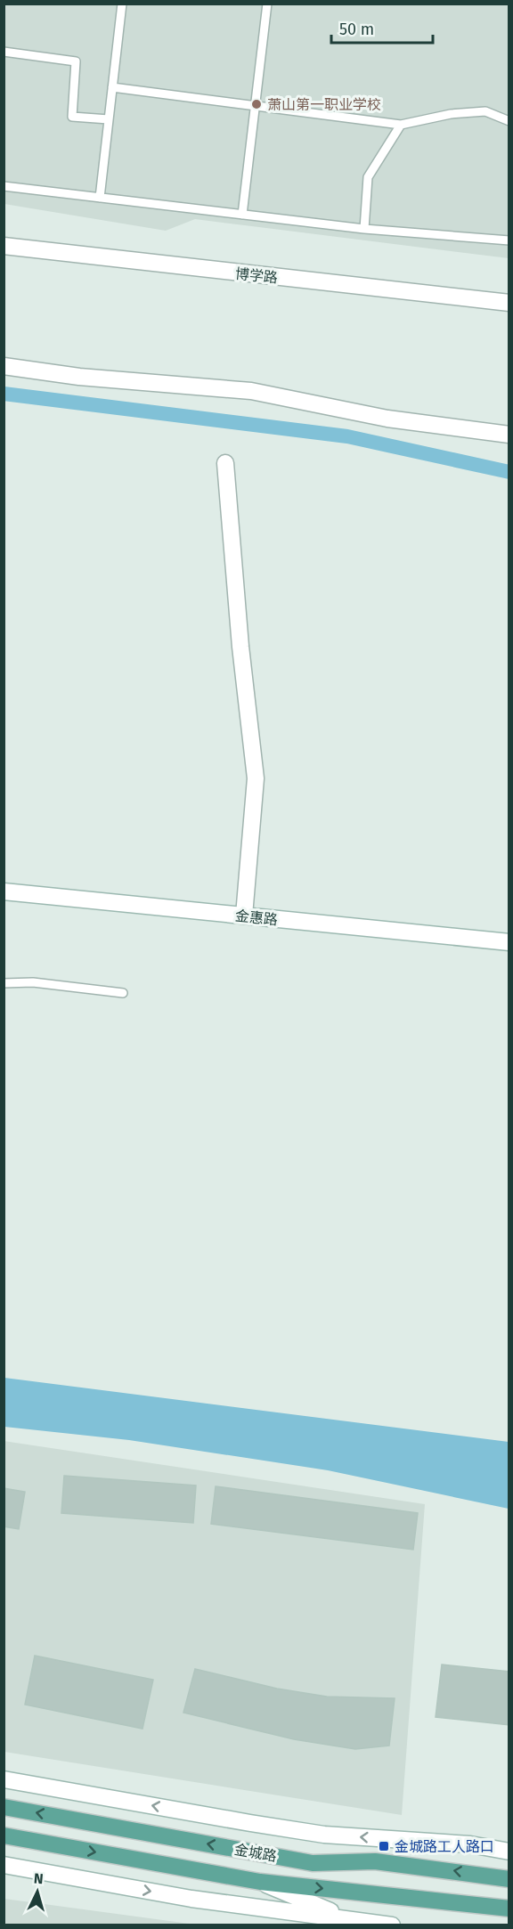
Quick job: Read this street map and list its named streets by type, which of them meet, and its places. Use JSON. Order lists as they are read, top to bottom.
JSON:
{
  "streets": {
    "main road": ["博学路", "金惠路", "金城路"]
  },
  "places": {
    "other": ["萧山第一职业学校"],
    "transit": ["金城路工人路口"]
  },
  "scale_bar": "50 m",
  "north": "top"
}
